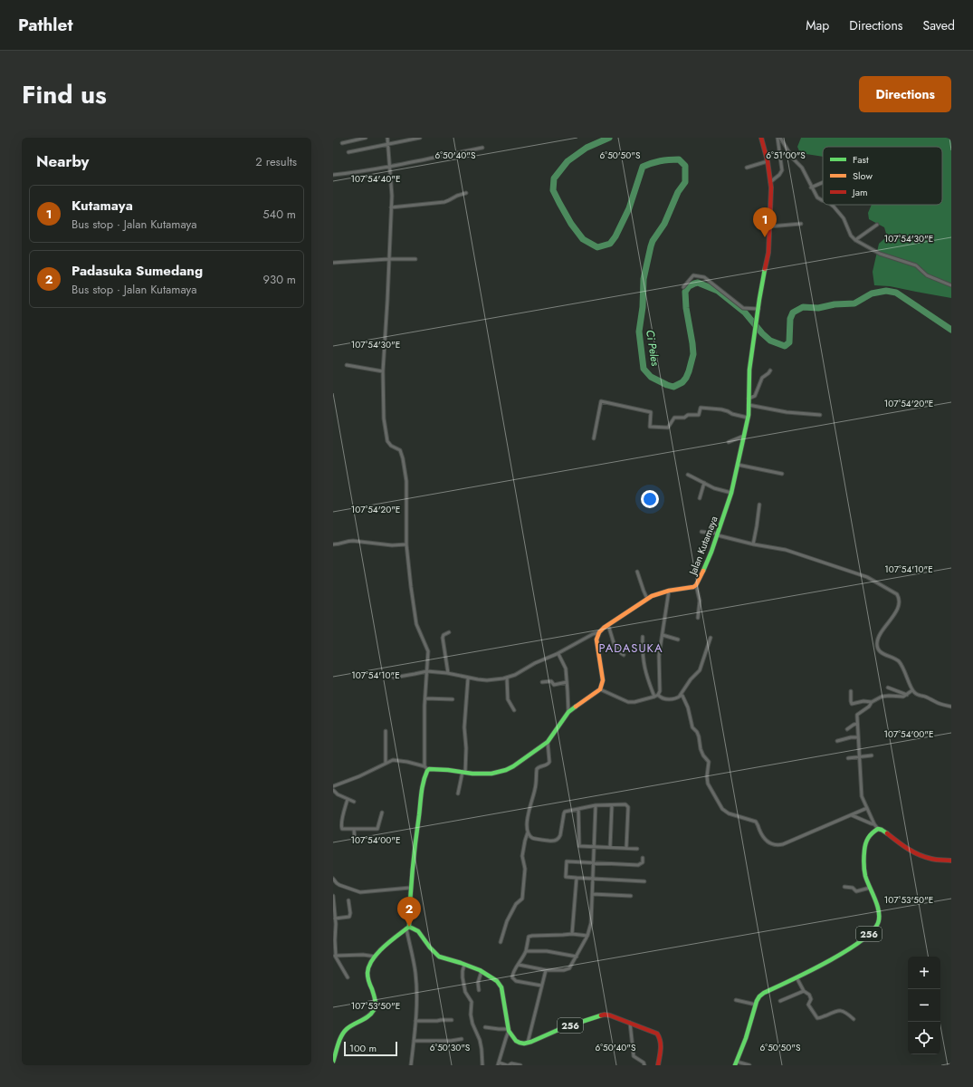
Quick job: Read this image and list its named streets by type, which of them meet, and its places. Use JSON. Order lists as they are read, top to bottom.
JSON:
{
  "streets": {
    "main road": ["Jalan Kutamaya", "256"]
  },
  "districts": ["PADASUKA"],
  "water": ["Ci Peles"],
  "legend": ["Fast", "Slow", "Jam"],
  "scale_bar": "100 m",
  "page": {
    "header": "Pathlet",
    "nav": ["Map", "Directions", "Saved"],
    "title": "Find us",
    "buttons": "Directions",
    "heading": ["Nearby", "2 results"],
    "list": [
      {
        "mark": "1",
        "name": "Kutamaya",
        "note": "Bus stop · Jalan Kutamaya",
        "value": "540 m"
      },
      {
        "mark": "2",
        "name": "Padasuka Sumedang",
        "note": "Bus stop · Jalan Kutamaya",
        "value": "930 m"
      }
    ],
    "pins": ["1", "2"],
    "map_buttons": ["+", "−"],
    "scale": "100 m"
  },
  "coordinates": [
    "6°50'40\"S",
    "6°50'50\"S",
    "6°51'00\"S",
    "107°54'40\"E",
    "107°54'30\"E",
    "107°54'20\"E",
    "107°54'10\"E",
    "107°54'00\"E",
    "107°53'50\"E",
    "6°50'30\"S"
  ]
}
